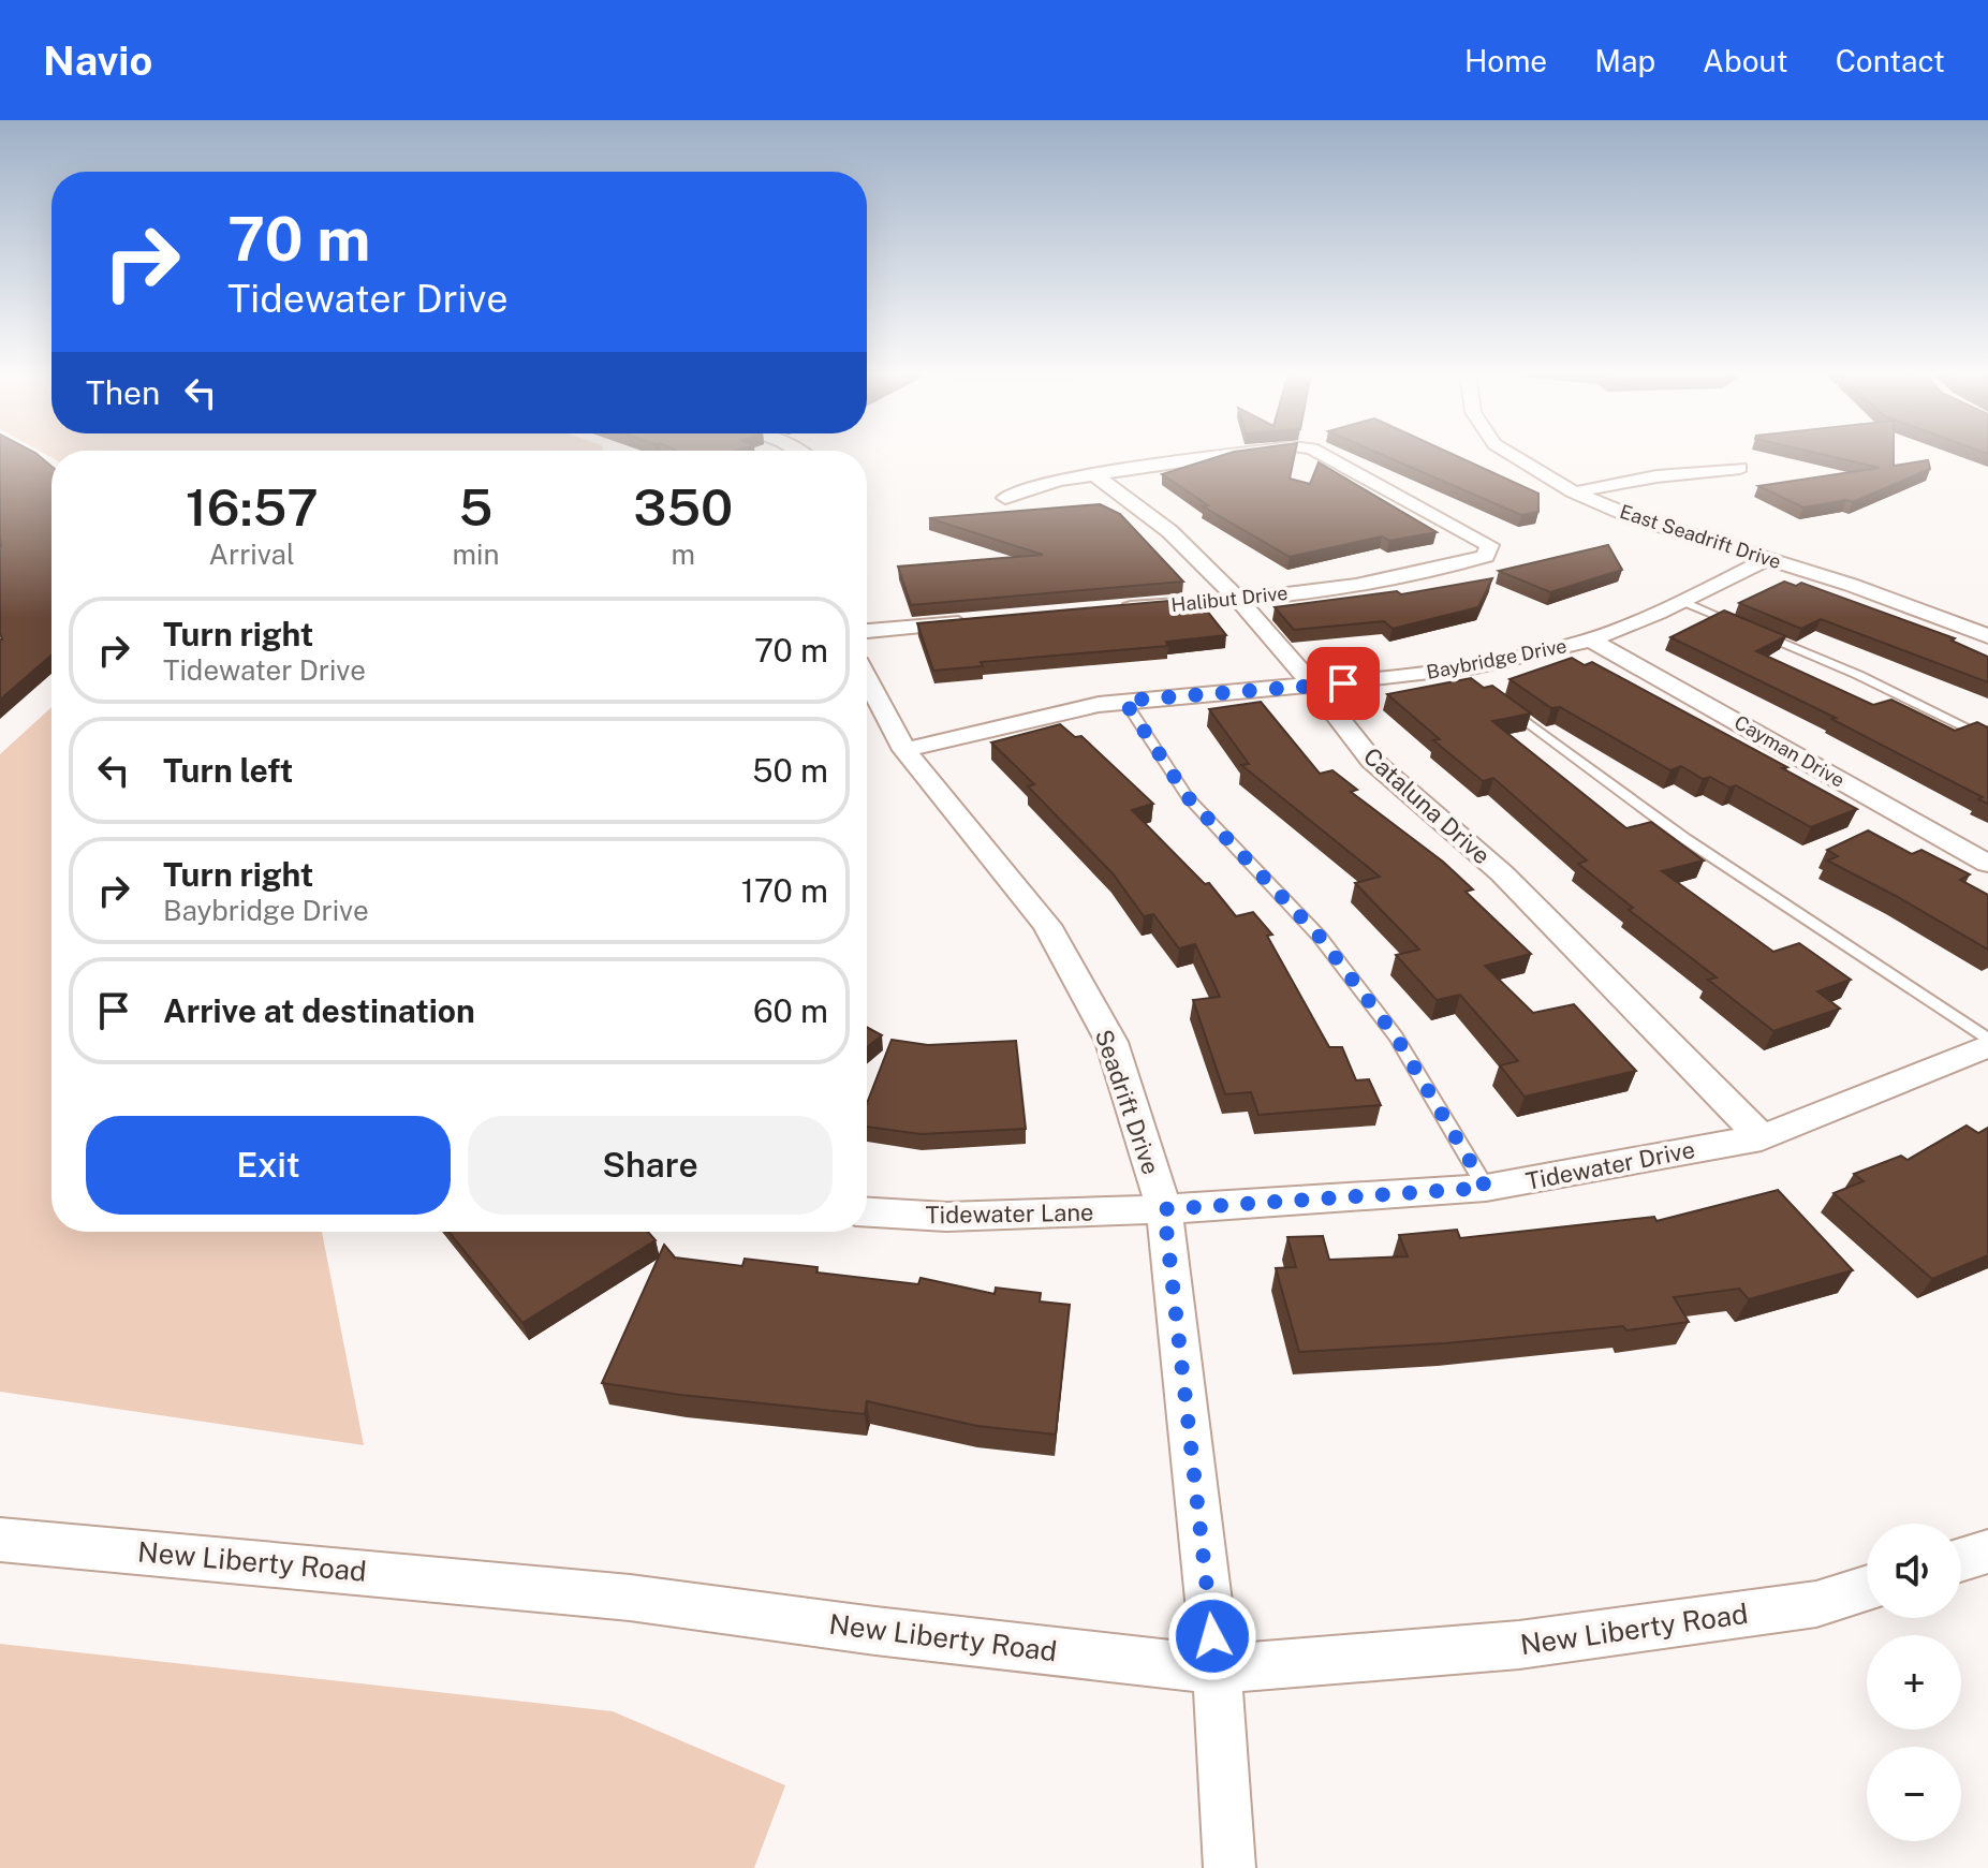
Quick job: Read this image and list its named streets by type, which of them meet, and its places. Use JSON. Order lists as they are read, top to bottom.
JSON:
{
  "streets": {
    "street": [
      "East Seadrift Drive",
      "Halibut Drive",
      "Baybridge Drive",
      "Cayman Drive",
      "Cataluna Drive",
      "Seadrift Drive",
      "Tidewater Drive",
      "Tidewater Lane",
      "New Liberty Road"
    ]
  },
  "crossings": [
    ["East Seadrift Drive", "Baybridge Drive"],
    ["Halibut Drive", "Cataluna Drive"],
    ["Baybridge Drive", "Cayman Drive"],
    ["Baybridge Drive", "Cataluna Drive"],
    ["Baybridge Drive", "Seadrift Drive"],
    ["Cataluna Drive", "Tidewater Drive"],
    ["Seadrift Drive", "Tidewater Drive"],
    ["Seadrift Drive", "Tidewater Lane"],
    ["Seadrift Drive", "New Liberty Road"],
    ["Tidewater Drive", "Tidewater Lane"]
  ],
  "page": {
    "header": "Navio",
    "nav": [
      "Home",
      "Map",
      "About",
      "Contact"
    ],
    "turn": ["70 m", "Tidewater Drive"],
    "then": "Then",
    "eta": [
      "16:57",
      "Arrival",
      "5",
      "min",
      "350",
      "m"
    ],
    "list": [
      {
        "name": "Turn right",
        "note": "Tidewater Drive",
        "value": "70 m"
      },
      {
        "name": "Turn left",
        "value": "50 m"
      },
      {
        "name": "Turn right",
        "note": "Baybridge Drive",
        "value": "170 m"
      },
      {
        "name": "Arrive at destination",
        "value": "60 m"
      }
    ],
    "buttons": ["Exit", "Share"],
    "map_buttons": ["+", "−"]
  }
}
